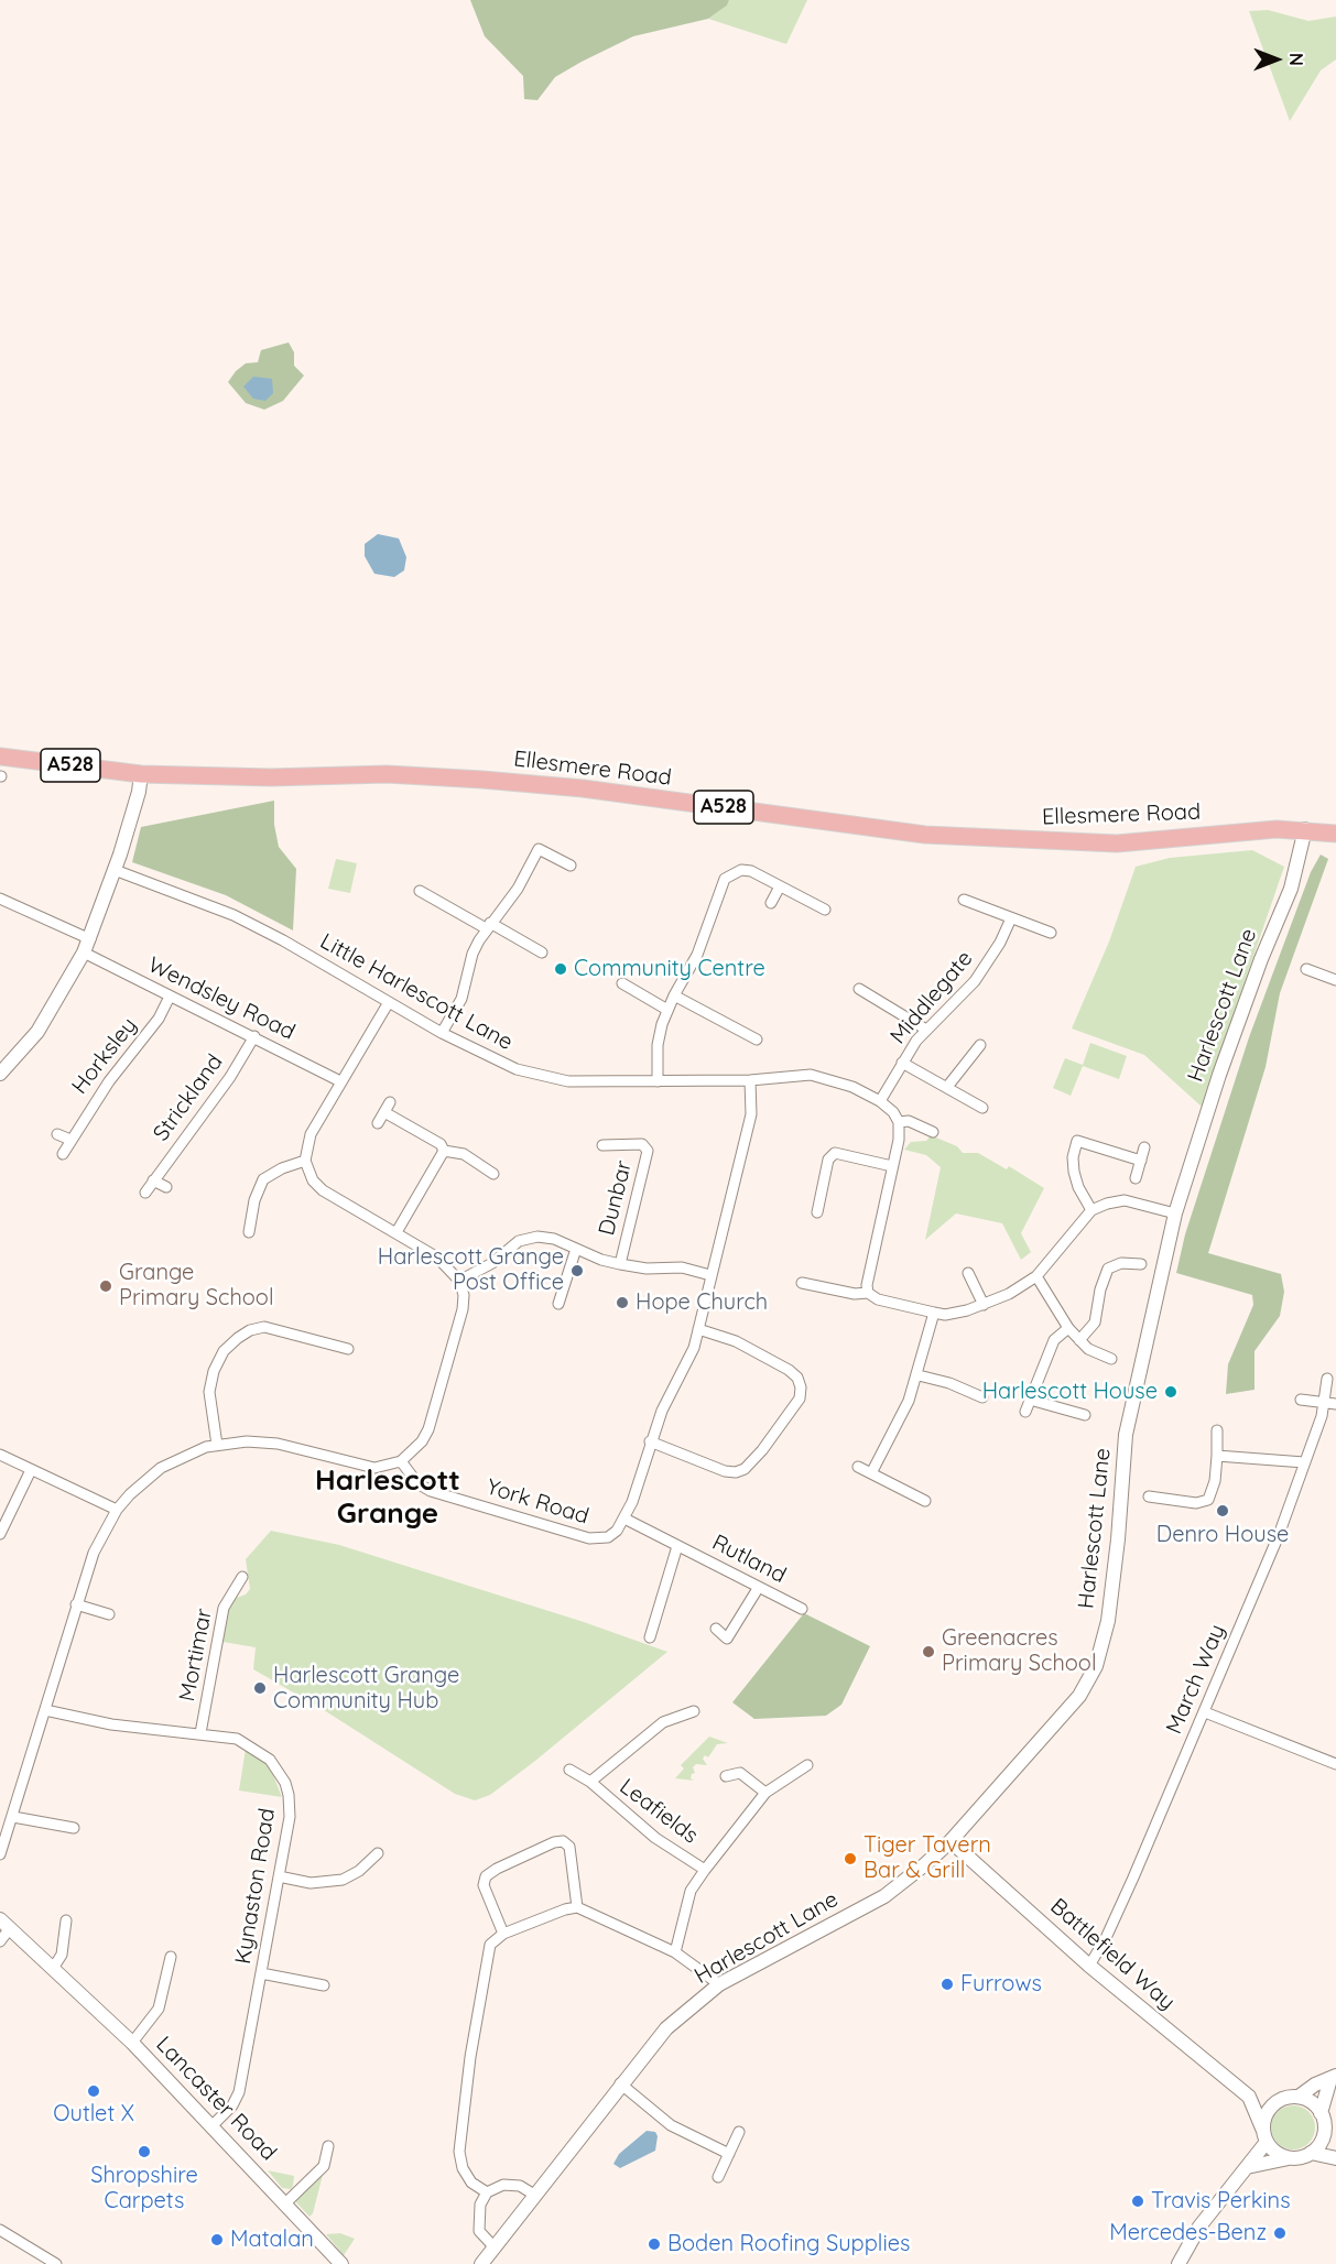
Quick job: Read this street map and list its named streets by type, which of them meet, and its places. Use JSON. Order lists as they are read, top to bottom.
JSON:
{
  "streets": {
    "main road": ["A528", "Ellesmere Road"],
    "street": [
      "Little Harlescott Lane",
      "Middlegate",
      "Wendsley Road",
      "Harlescott Lane",
      "Horksley",
      "Strickland",
      "Dunbar",
      "York Road",
      "Rutland",
      "Mortimar",
      "March Way",
      "Leafields",
      "Kynaston Road",
      "Battlefield Way",
      "Lancaster Road"
    ]
  },
  "crossings": [
    ["Ellesmere Road", "Harlescott Lane"],
    ["Little Harlescott Lane", "Middlegate"],
    ["Wendsley Road", "Horksley"],
    ["Wendsley Road", "Strickland"],
    ["Harlescott Lane", "Battlefield Way"],
    ["York Road", "Rutland"],
    ["Mortimar", "Kynaston Road"],
    ["March Way", "Battlefield Way"],
    ["Kynaston Road", "Lancaster Road"]
  ],
  "districts": ["Harlescott Grange"],
  "places": [
    "Community Centre",
    "Harlescott Grange Post Office",
    "Grange Primary School",
    "Hope Church",
    "Harlescott House",
    "Denro House",
    "Greenacres Primary School",
    "Harlescott Grange Community Hub",
    "Tiger Tavern Bar & Grill",
    "Furrows",
    "Outlet X",
    "Shropshire Carpets",
    "Travis Perkins",
    "Mercedes-Benz",
    "Matalan",
    "Boden Roofing Supplies"
  ],
  "north": "right"
}
